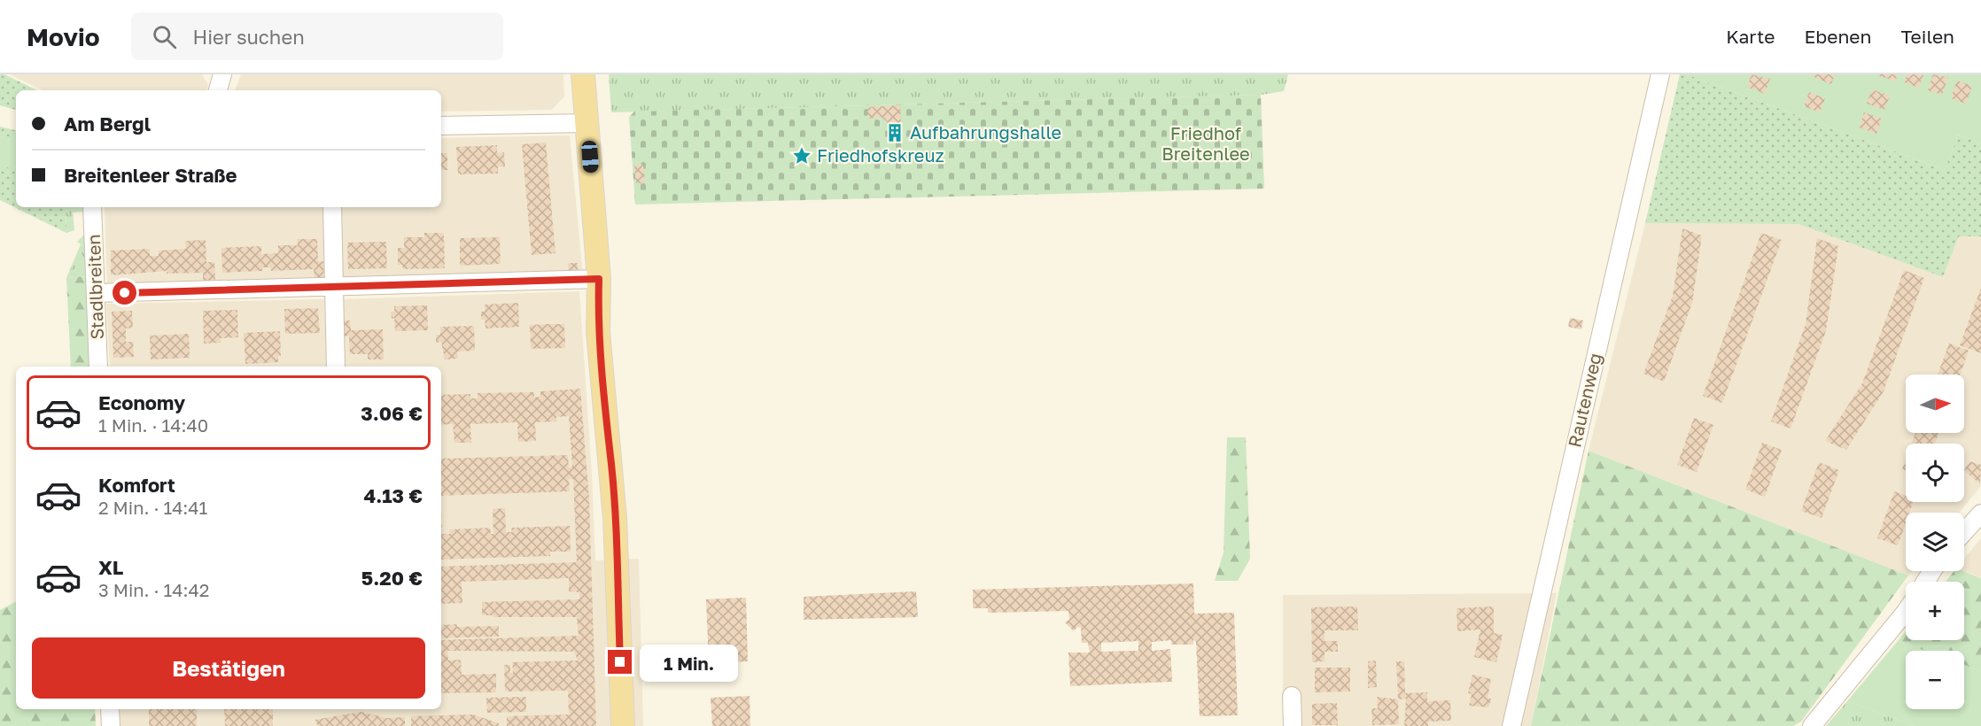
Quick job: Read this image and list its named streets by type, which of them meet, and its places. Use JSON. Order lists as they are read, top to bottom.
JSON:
{
  "streets": {
    "street": ["Stadlbreiten", "Rautenweg"]
  },
  "parks": ["Friedhof Breitenlee"],
  "places": {
    "building": ["Aufbahrungshalle"],
    "place": ["Friedhofskreuz"]
  },
  "north": "right",
  "page": {
    "header": "Movio",
    "search": "Hier suchen",
    "nav": ["Karte", "Ebenen", "Teilen"],
    "banner": ["Am Bergl", "Breitenleer Straße"],
    "map_buttons": ["+", "−"],
    "list": [
      {
        "name": "Economy",
        "note": "1 Min. · 14:40",
        "value": "3.06 €"
      },
      {
        "name": "Komfort",
        "note": "2 Min. · 14:41",
        "value": "4.13 €"
      },
      {
        "name": "XL",
        "note": "3 Min. · 14:42",
        "value": "5.20 €"
      }
    ],
    "buttons": "Bestätigen",
    "bubble": "1 Min."
  }
}
